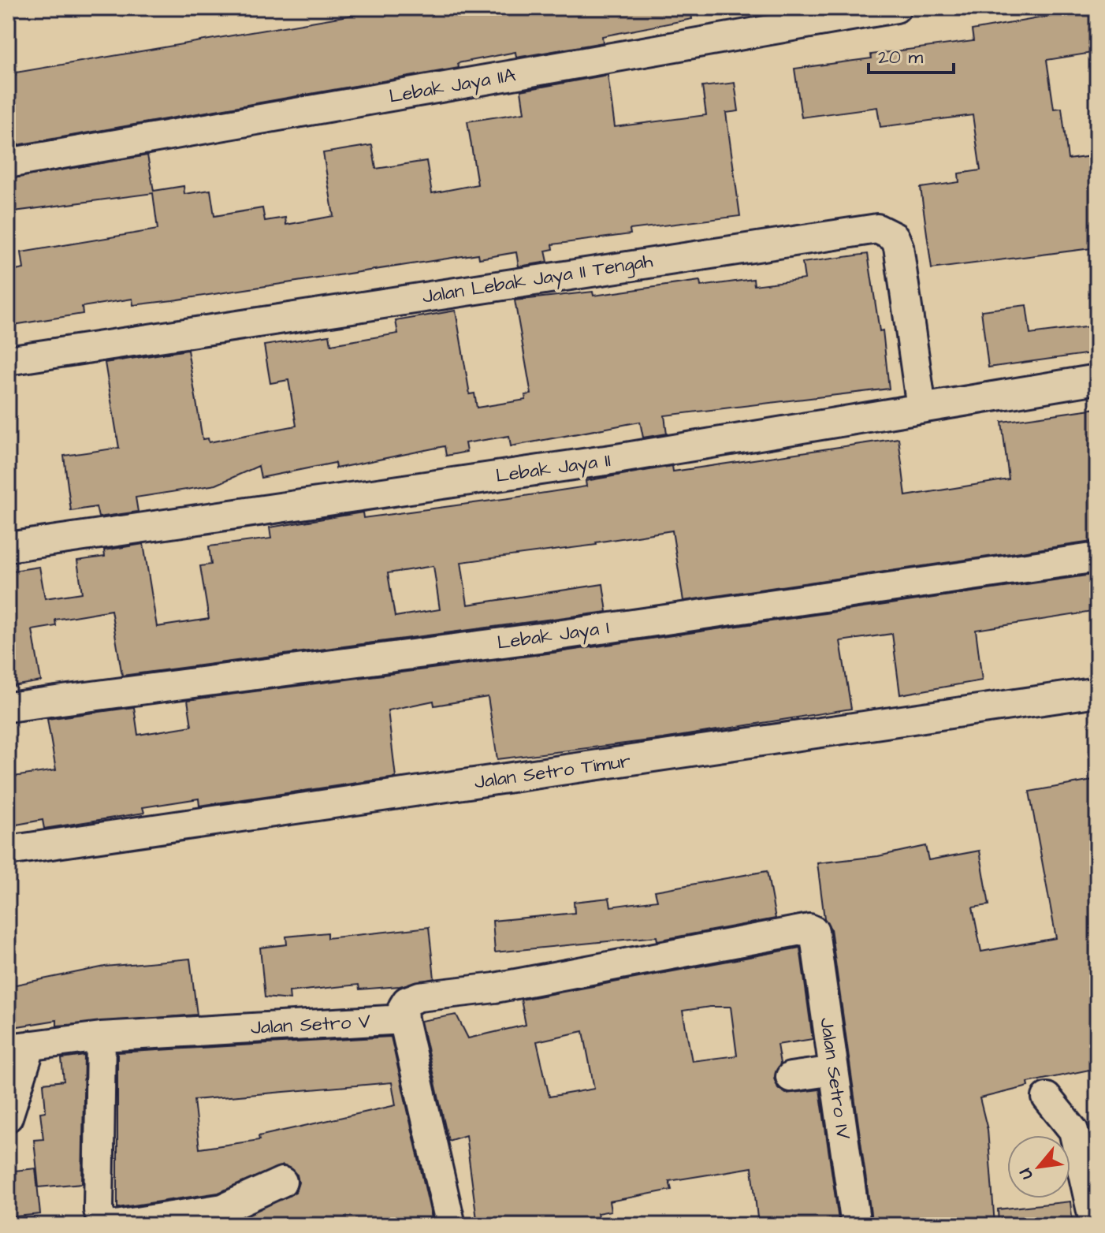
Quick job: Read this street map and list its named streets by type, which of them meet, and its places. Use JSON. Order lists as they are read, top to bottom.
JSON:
{
  "streets": {
    "street": [
      "Lebak Jaya IIA",
      "Jalan Lebak Jaya II Tengah",
      "Lebak Jaya II",
      "Lebak Jaya I",
      "Jalan Setro Timur",
      "Jalan Setro V",
      "Jalan Setro IV"
    ]
  },
  "crossings": [
    ["Jalan Lebak Jaya II Tengah", "Lebak Jaya II"],
    ["Jalan Setro V", "Jalan Setro IV"]
  ],
  "scale_bar": "20 m",
  "north": "bottom left"
}
